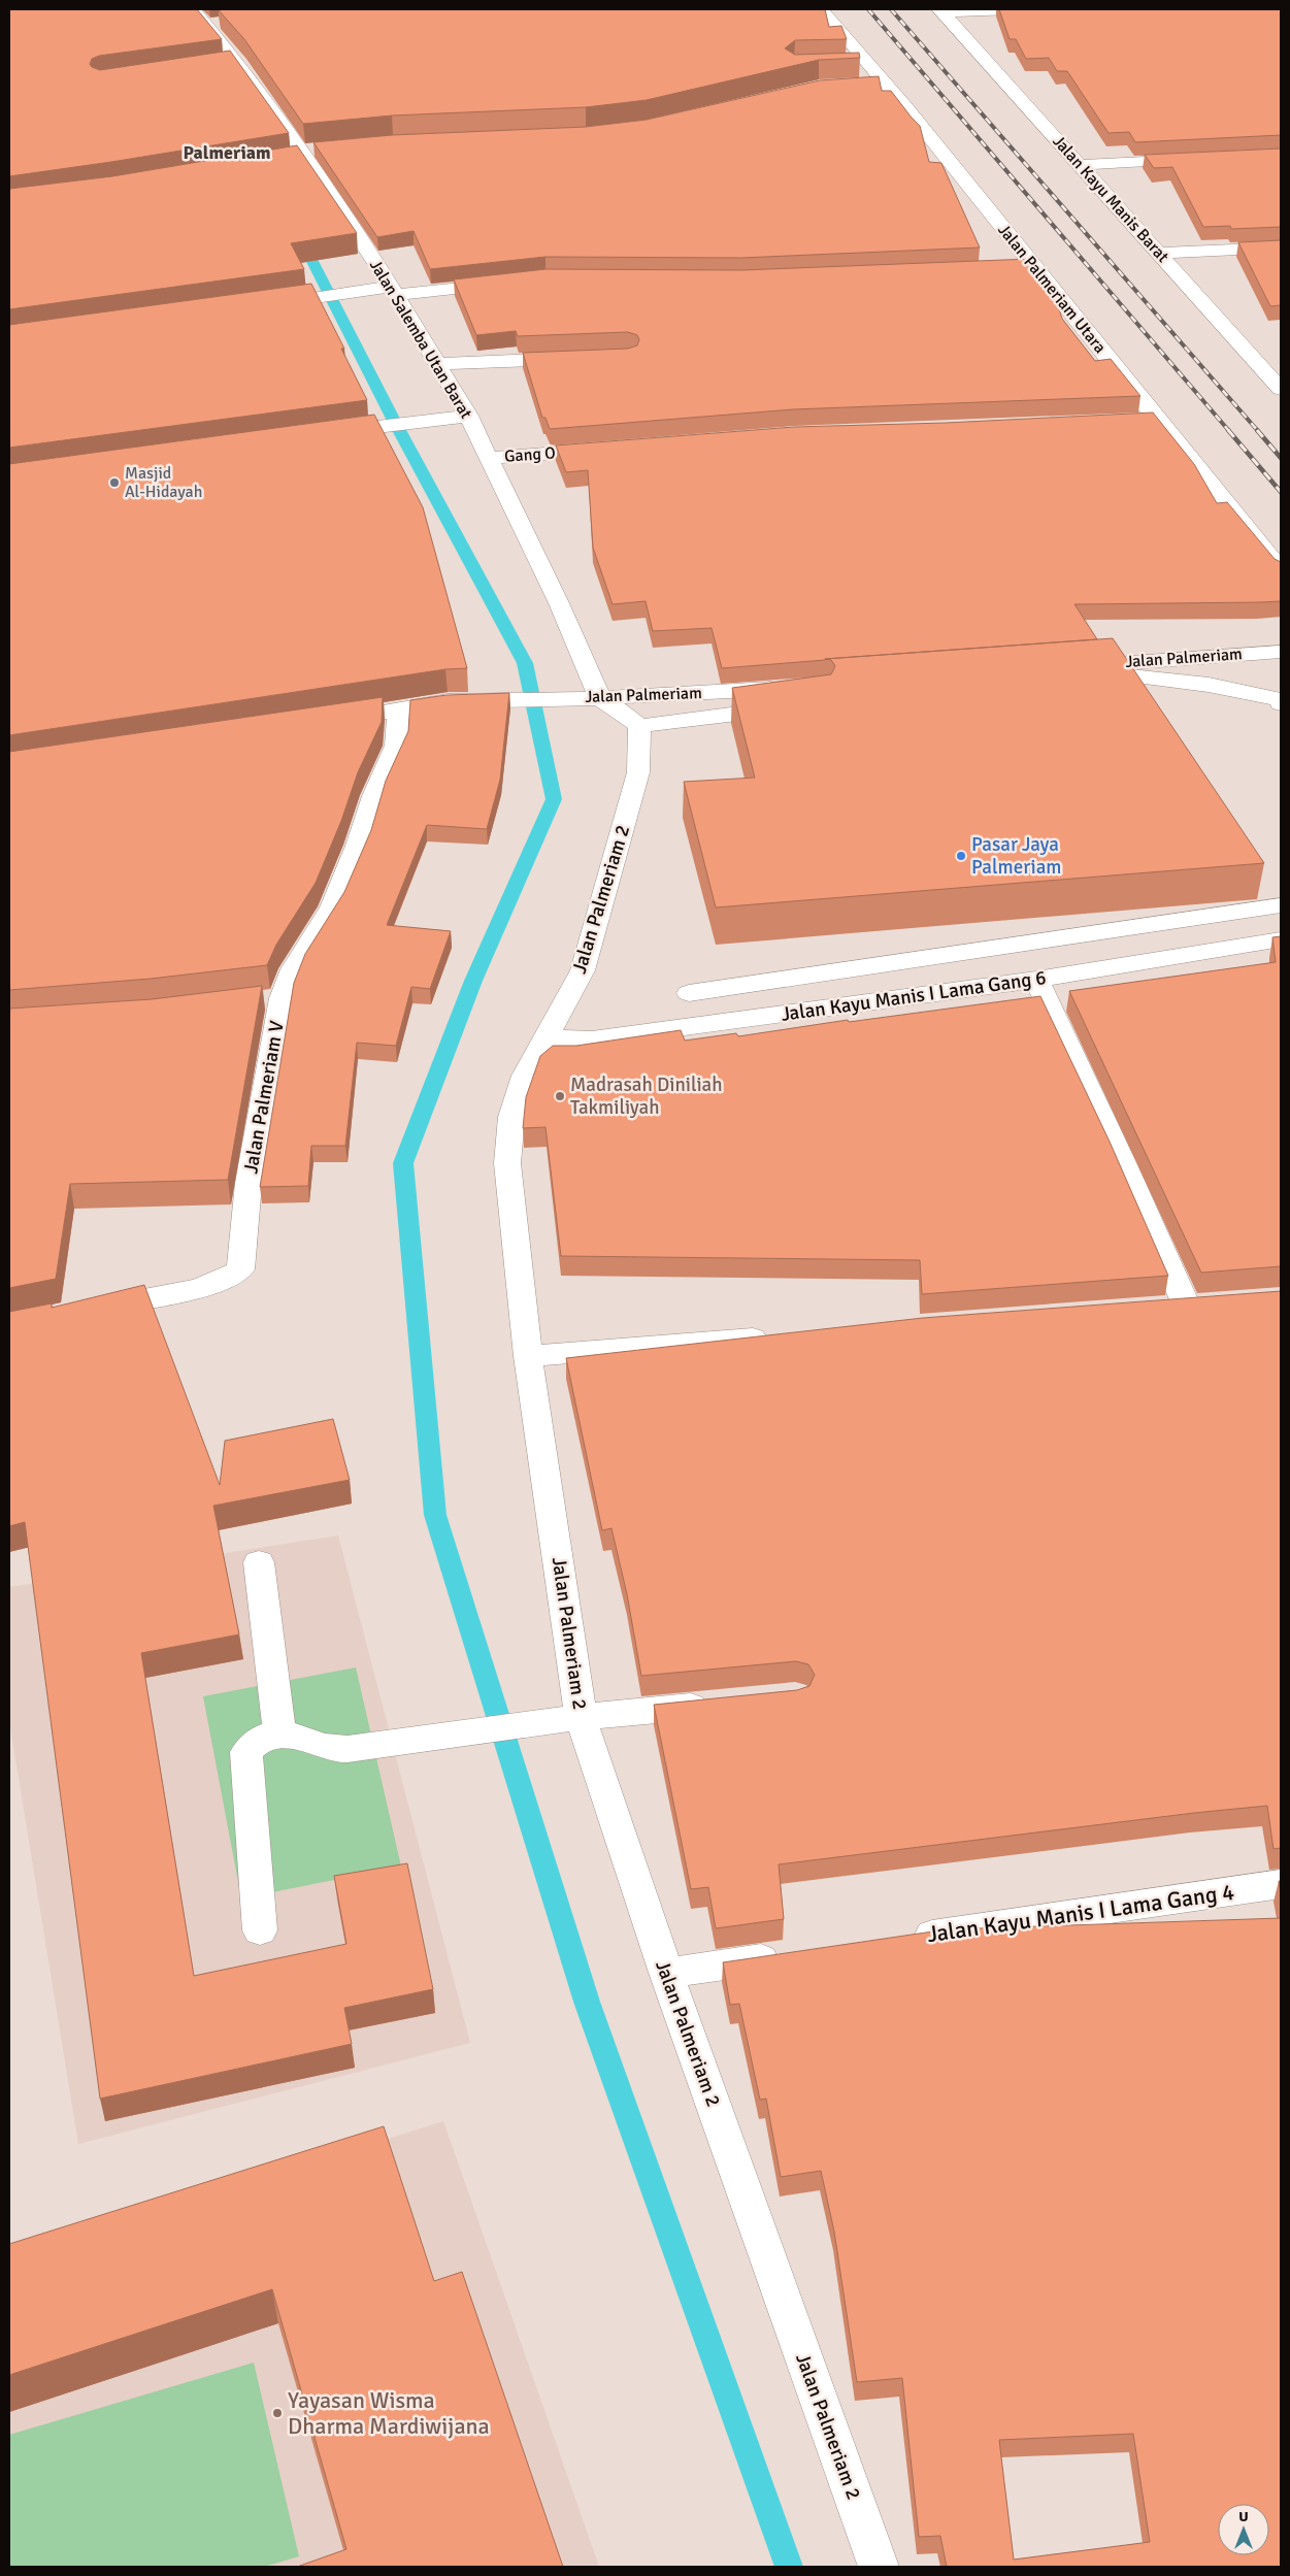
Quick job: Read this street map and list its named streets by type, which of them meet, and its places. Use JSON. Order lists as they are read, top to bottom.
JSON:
{
  "streets": {
    "street": [
      "Jalan Kayu Manis Barat",
      "Jalan Palmeriam Utara",
      "Jalan Salemba Utan Barat",
      "Gang O",
      "Jalan Palmeriam",
      "Jalan Palmeriam 2",
      "Jalan Kayu Manis I Lama Gang 6",
      "Jalan Palmeriam V",
      "Jalan Kayu Manis I Lama Gang 4"
    ]
  },
  "crossings": [
    ["Jalan Salemba Utan Barat", "Gang O"],
    ["Jalan Salemba Utan Barat", "Jalan Palmeriam"],
    ["Jalan Palmeriam", "Jalan Palmeriam 2"],
    ["Jalan Palmeriam", "Jalan Palmeriam V"],
    ["Jalan Palmeriam 2", "Jalan Kayu Manis I Lama Gang 6"]
  ],
  "districts": ["Palmeriam"],
  "places": [
    "Masjid Al-Hidayah",
    "Pasar Jaya Palmeriam",
    "Madrasah Diniliah Takmiliyah",
    "Yayasan Wisma Dharma Mardiwijana"
  ],
  "north": "top"
}
